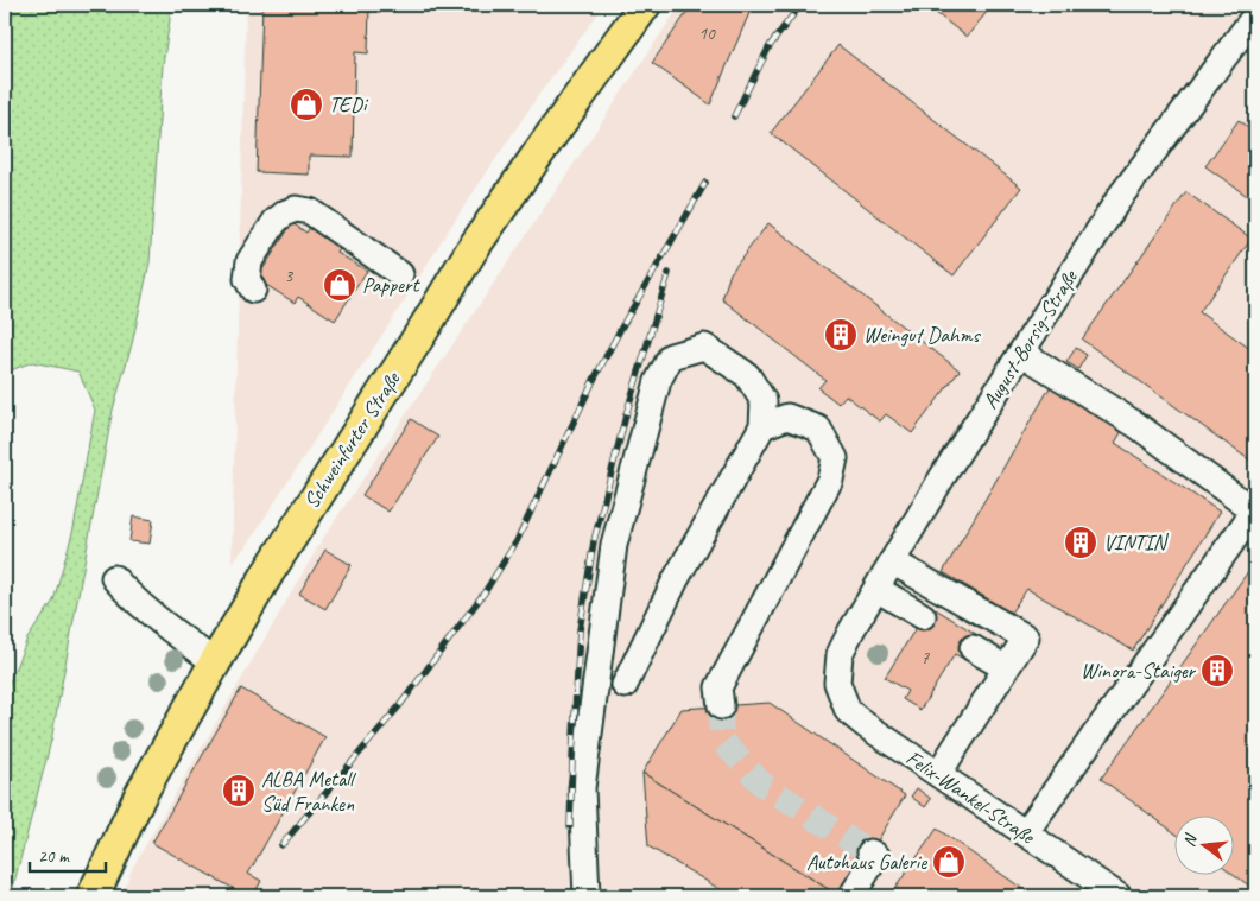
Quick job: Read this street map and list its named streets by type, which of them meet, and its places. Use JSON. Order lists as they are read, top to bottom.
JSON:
{
  "streets": {
    "main road": ["Schweinfurter Straße"],
    "street": ["August-Borsig-Straße", "Felix-Wankel-Straße"]
  },
  "crossings": [
    ["August-Borsig-Straße", "Felix-Wankel-Straße"]
  ],
  "places": {
    "shop": ["TEDi", "Pappert", "Autohaus Galerie"],
    "building": [
      "Weingut Dahms",
      "VINTIN",
      "Winora-Staiger",
      "ALBA Metall Süd Franken"
    ]
  },
  "house_numbers": ["10", "3", "7"],
  "scale_bar": "20 m",
  "north": "left"
}
